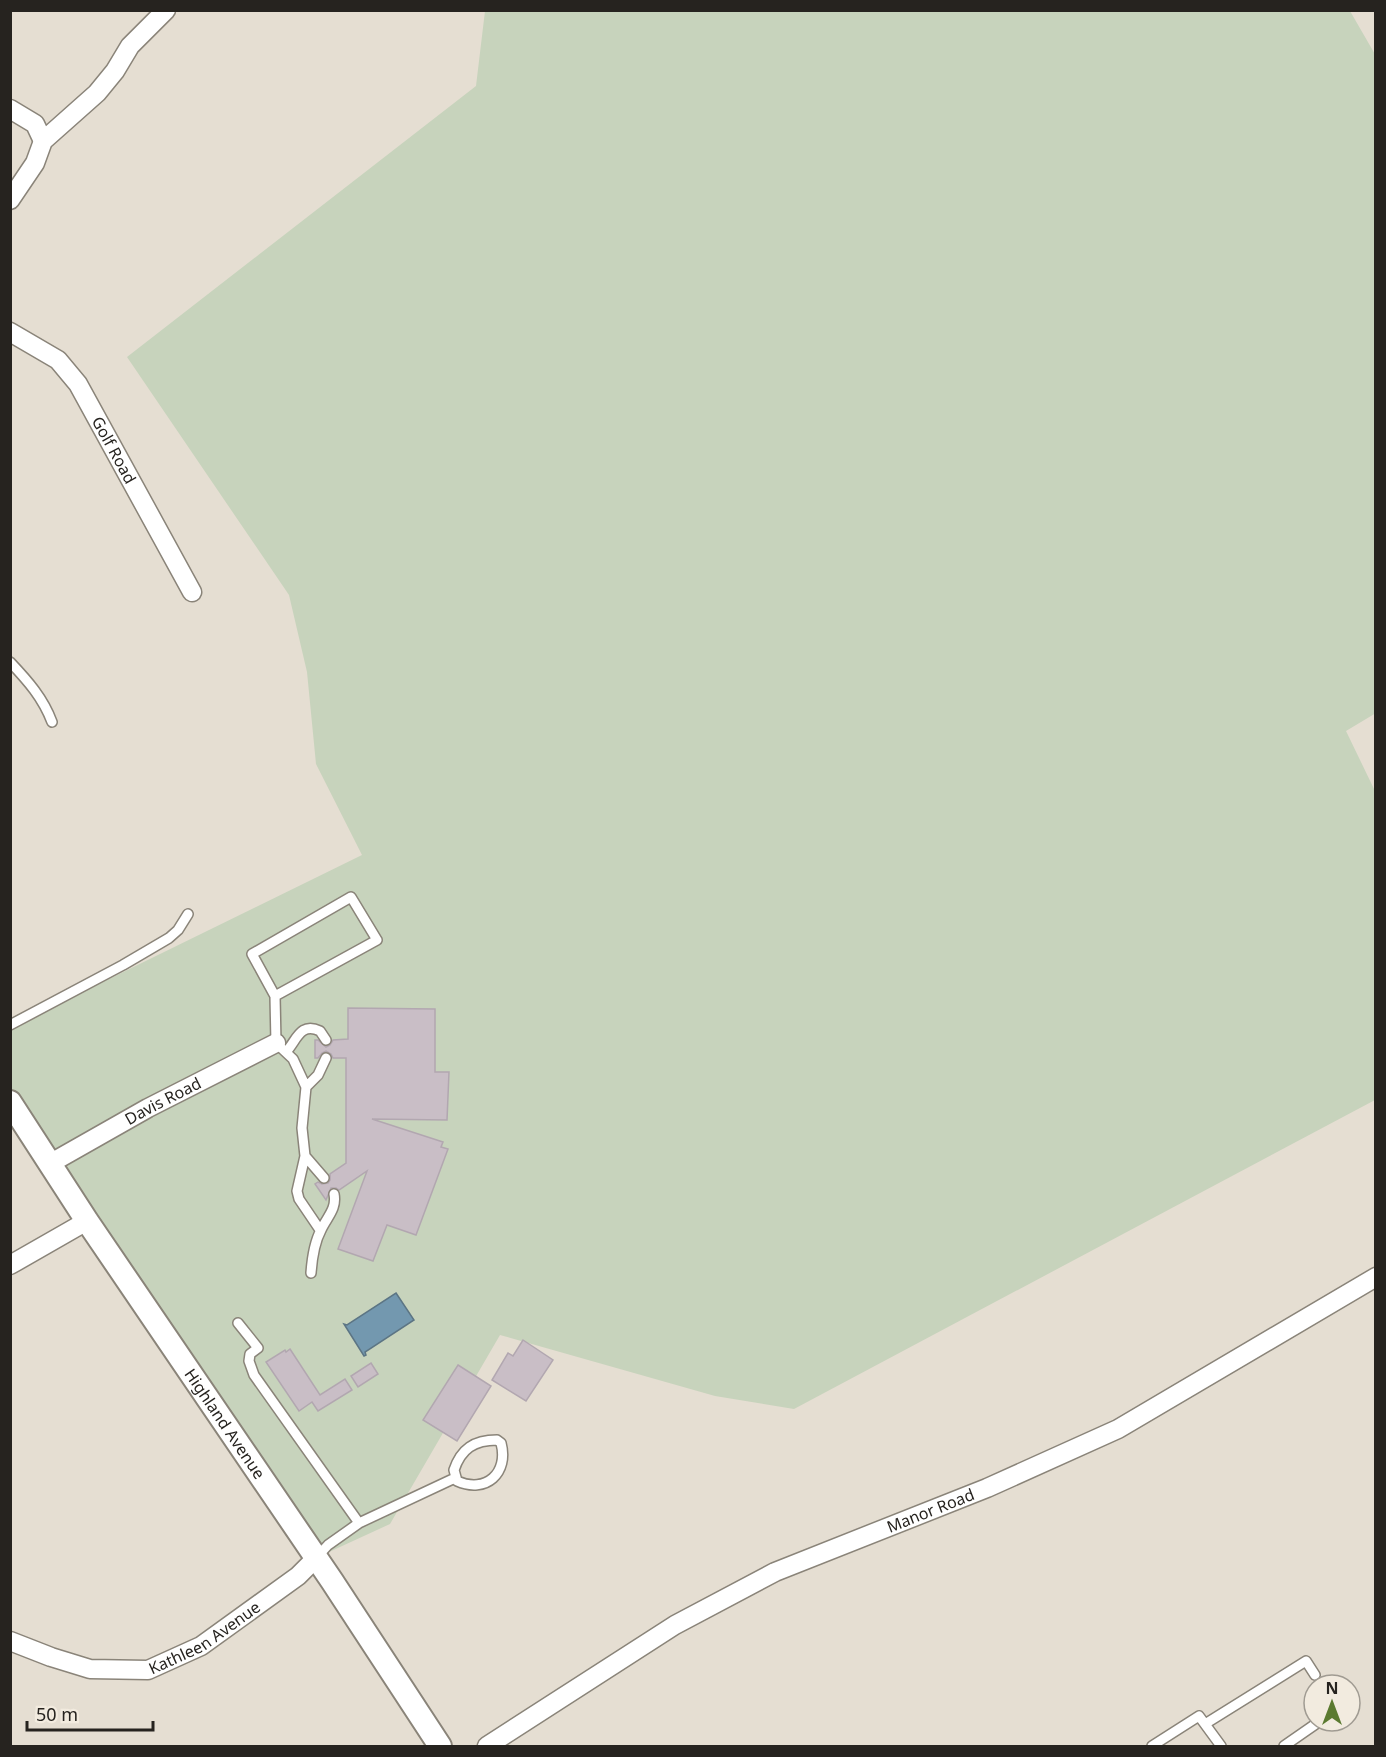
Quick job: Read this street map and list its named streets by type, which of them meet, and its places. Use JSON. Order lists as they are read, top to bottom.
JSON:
{
  "streets": {
    "street": [
      "Golf Road",
      "Davis Road",
      "Highland Avenue",
      "Manor Road",
      "Kathleen Avenue"
    ]
  },
  "crossings": [
    ["Davis Road", "Highland Avenue"],
    ["Highland Avenue", "Kathleen Avenue"]
  ],
  "scale_bar": "50 m",
  "north": "top"
}
